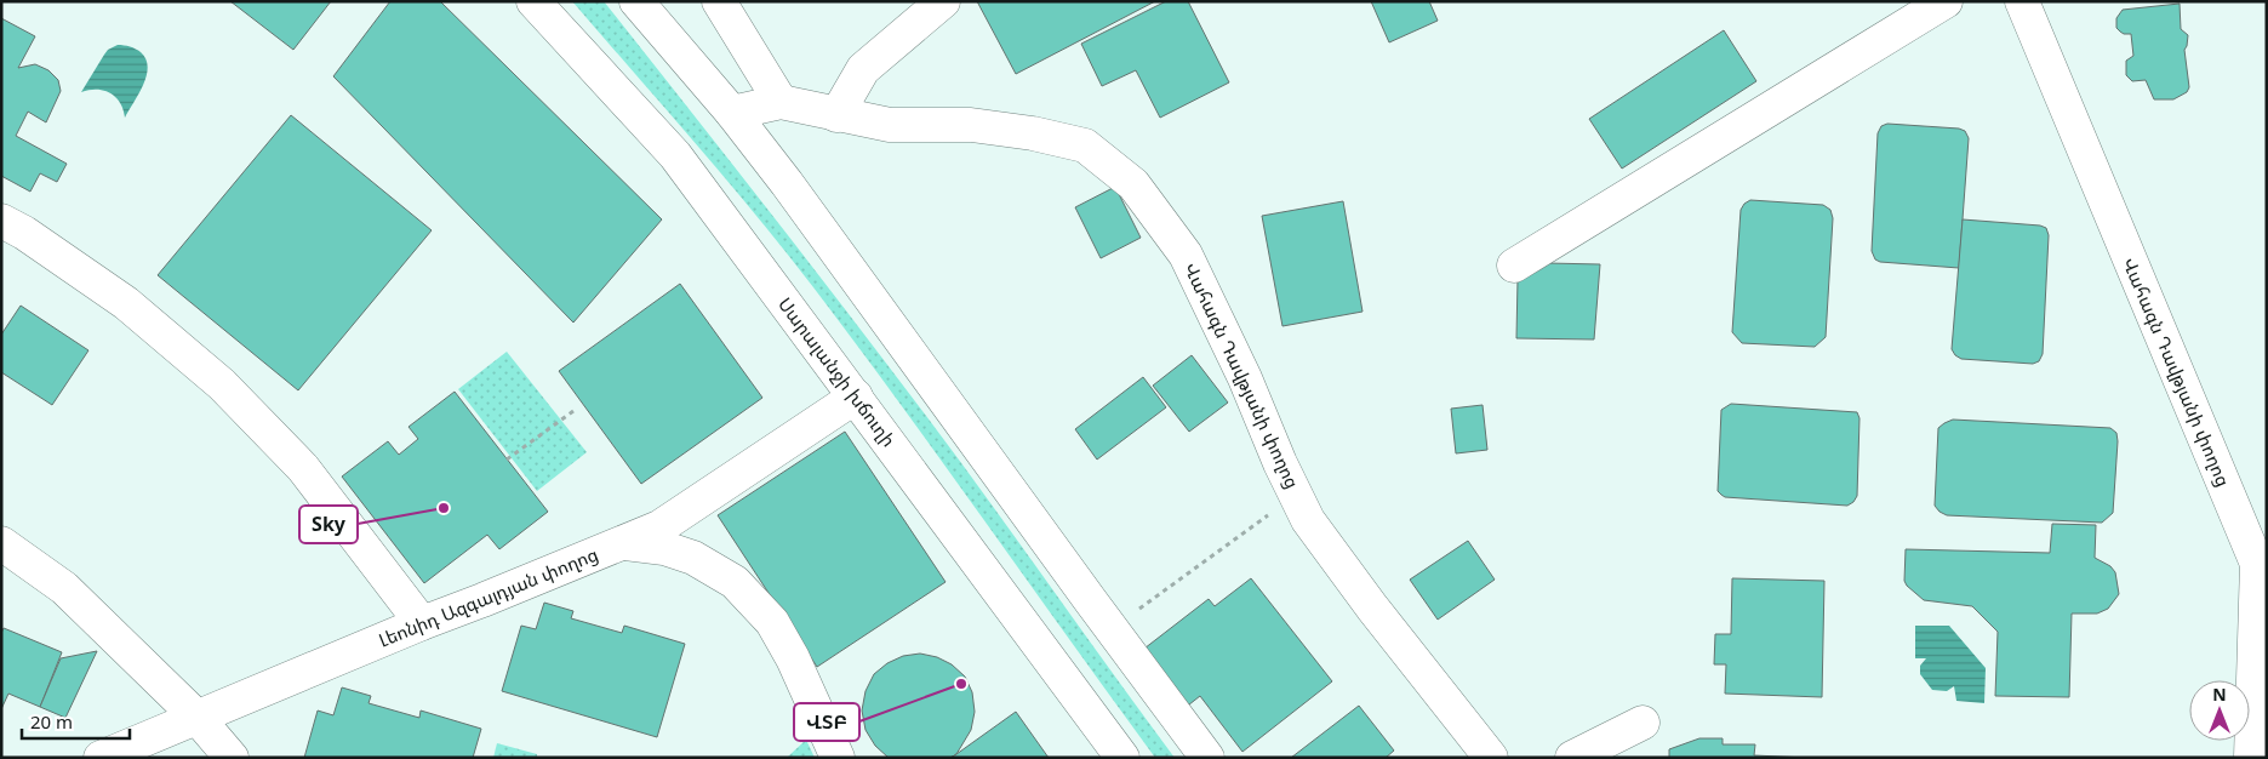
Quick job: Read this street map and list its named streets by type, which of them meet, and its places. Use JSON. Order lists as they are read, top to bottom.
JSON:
{
  "streets": {
    "street": ["Սարալանջի խճուղի", "Վահագն Դավթյանի փողոց", "Լեոնիդ Ազգալդյան փողոց"]
  },
  "crossings": [
    ["Սարալանջի խճուղի", "Լեոնիդ Ազգալդյան փողոց"]
  ],
  "places": ["Sky", "ՎՏԲ"],
  "scale_bar": "20 m",
  "north": "top"
}
